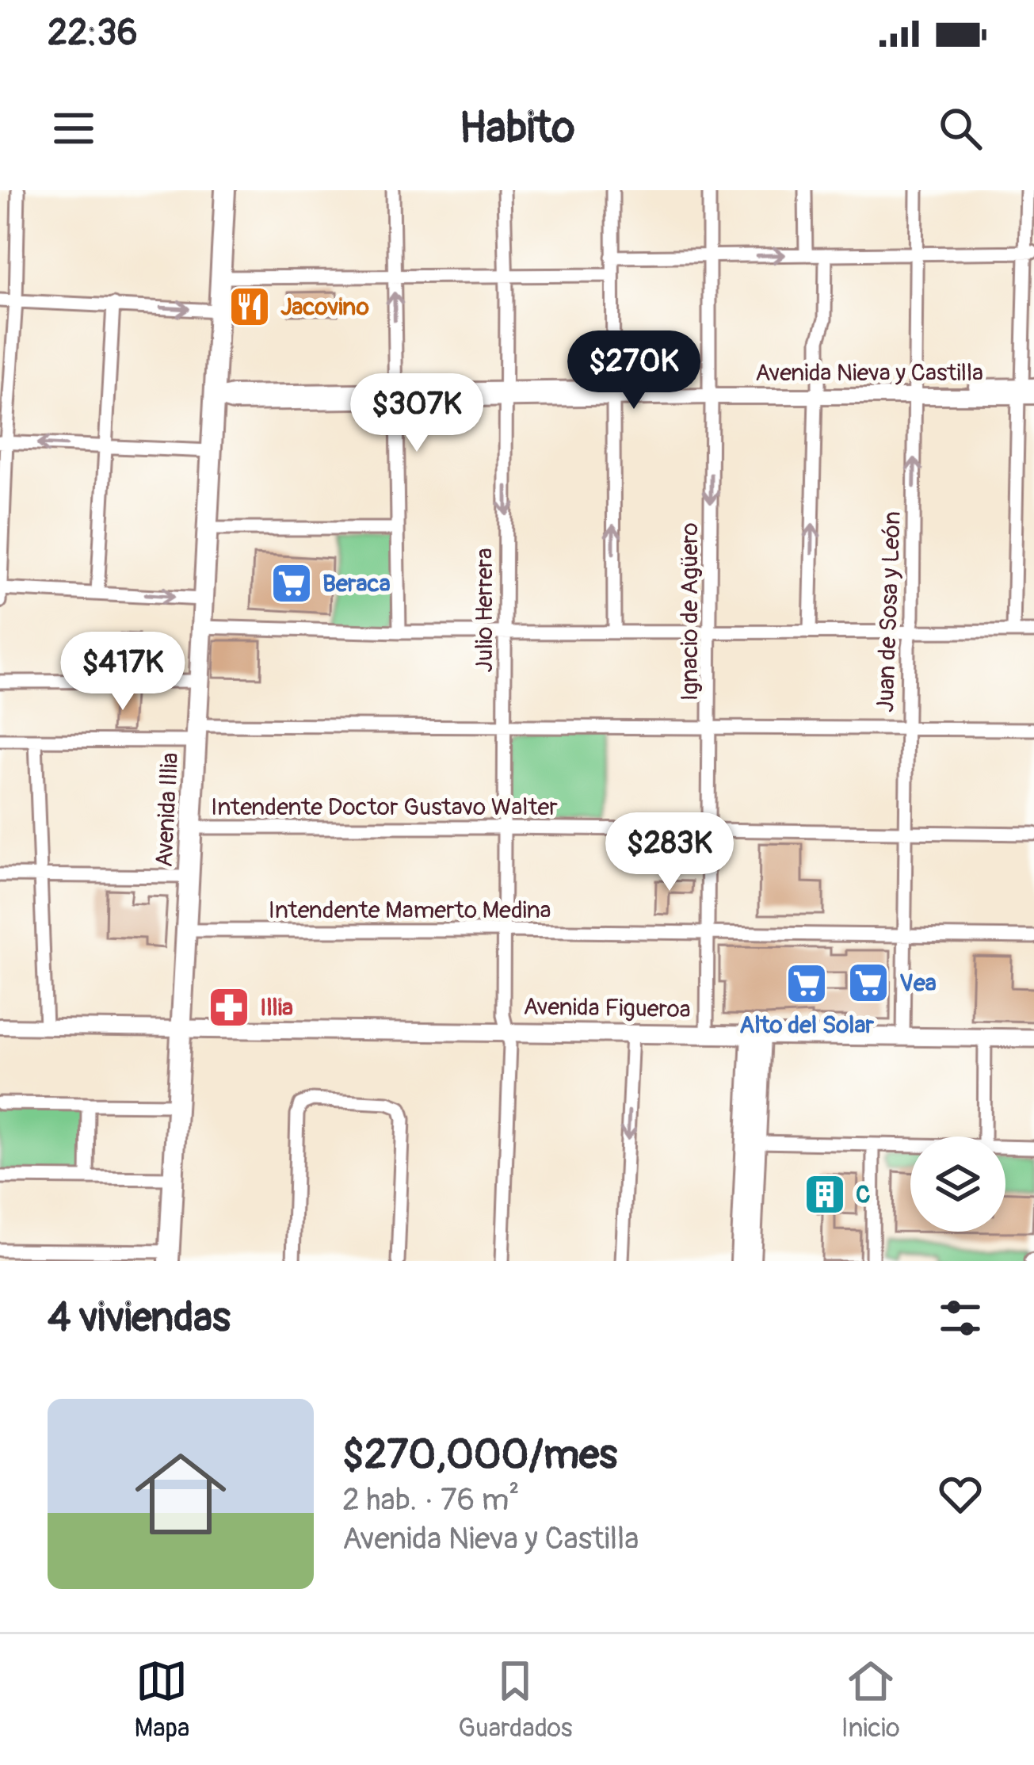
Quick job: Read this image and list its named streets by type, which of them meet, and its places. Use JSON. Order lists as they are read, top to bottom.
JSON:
{
  "streets": {
    "main road": ["Avenida Illia", "Avenida Figueroa"],
    "street": [
      "Avenida Nieva y Castilla",
      "Julio Herrera",
      "Ignacio de Agüero",
      "Juan de Sosa y León",
      "Intendente Doctor Gustavo Walter",
      "Intendente Mamerto Medina"
    ]
  },
  "crossings": [
    ["Avenida Nieva y Castilla", "Julio Herrera"],
    ["Avenida Nieva y Castilla", "Ignacio de Agüero"],
    ["Avenida Nieva y Castilla", "Juan de Sosa y León"],
    ["Avenida Nieva y Castilla", "Avenida Illia"],
    ["Julio Herrera", "Intendente Doctor Gustavo Walter"],
    ["Julio Herrera", "Intendente Mamerto Medina"],
    ["Julio Herrera", "Avenida Figueroa"],
    ["Ignacio de Agüero", "Intendente Doctor Gustavo Walter"],
    ["Ignacio de Agüero", "Intendente Mamerto Medina"],
    ["Ignacio de Agüero", "Avenida Figueroa"],
    ["Juan de Sosa y León", "Intendente Doctor Gustavo Walter"],
    ["Juan de Sosa y León", "Intendente Mamerto Medina"],
    ["Juan de Sosa y León", "Avenida Figueroa"],
    ["Intendente Doctor Gustavo Walter", "Avenida Illia"],
    ["Avenida Illia", "Intendente Mamerto Medina"],
    ["Avenida Illia", "Avenida Figueroa"]
  ],
  "places": {
    "restaurant": ["Jacovino"],
    "supermarket": ["Beraca", "Vea", "Alto del Solar"],
    "pharmacy": ["Illia"],
    "building": ["C"]
  },
  "page": {
    "status": "22:36",
    "header": "Habito",
    "price": [
      "$270K",
      "$307K",
      "$417K",
      "$283K"
    ],
    "heading": "4 viviendas",
    "list": [
      {
        "name": "$270,000/mes",
        "note": "2 hab. · 76 m² · Avenida Nieva y Castilla"
      }
    ],
    "tabs": ["Mapa", "Guardados", "Inicio"]
  }
}
